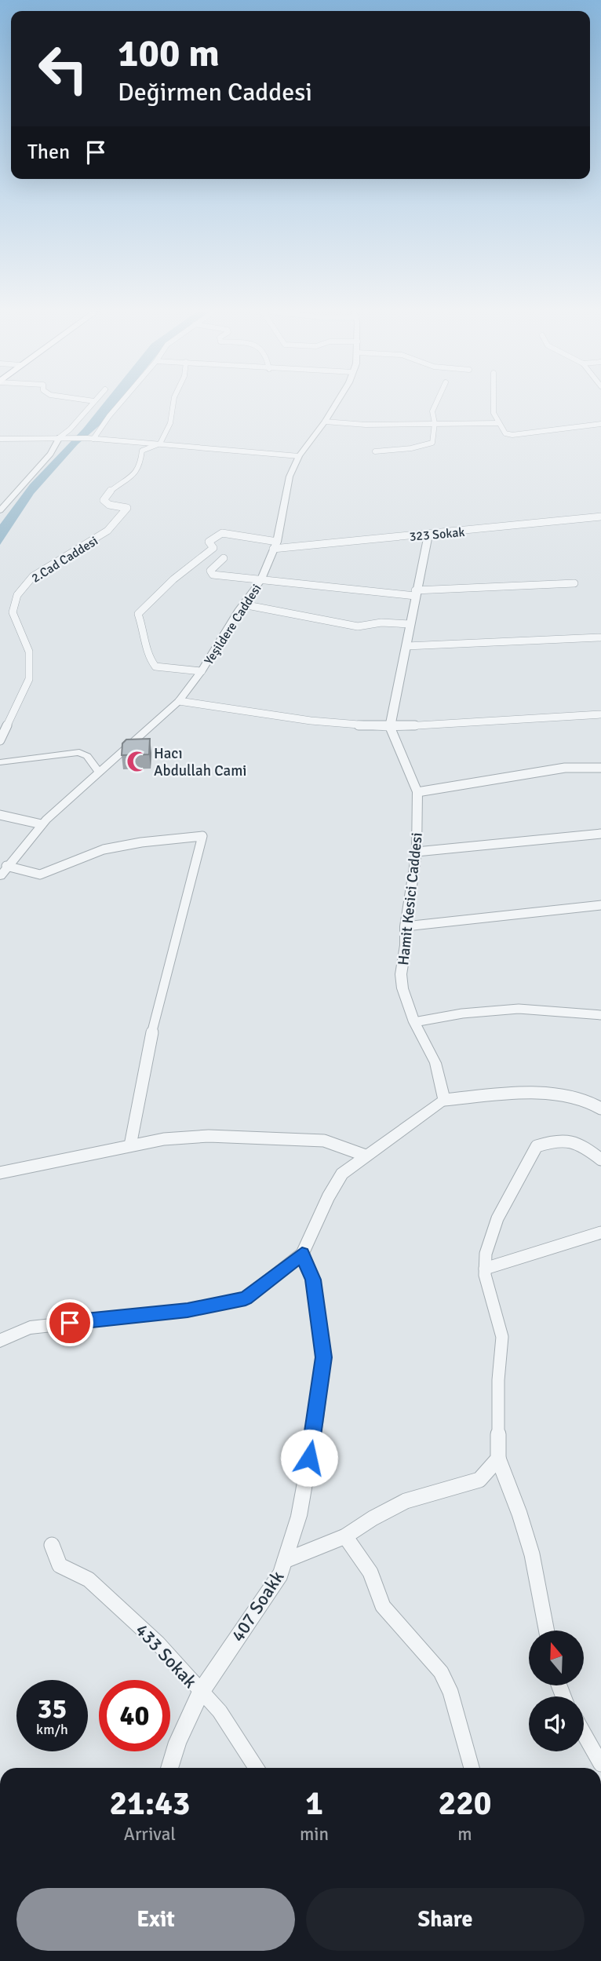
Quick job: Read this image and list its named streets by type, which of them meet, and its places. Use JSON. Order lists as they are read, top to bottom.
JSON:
{
  "streets": {
    "street": [
      "323 Sokak",
      "2.Cad Caddesi",
      "Yeşildere Caddesi",
      "Hamit Kesici Caddesi",
      "407 Soakk",
      "433 Sokak"
    ]
  },
  "crossings": [
    ["323 Sokak", "Yeşildere Caddesi"],
    ["407 Soakk", "433 Sokak"]
  ],
  "places": {
    "mosque": ["Hacı Abdullah Cami"]
  },
  "north": "top",
  "page": {
    "turn": ["100 m", "Değirmen Caddesi"],
    "then": "Then",
    "speed": "35 km/h",
    "limit": "40",
    "eta": [
      "21:43",
      "Arrival",
      "1",
      "min",
      "220",
      "m"
    ],
    "buttons": ["Exit", "Share"]
  }
}
